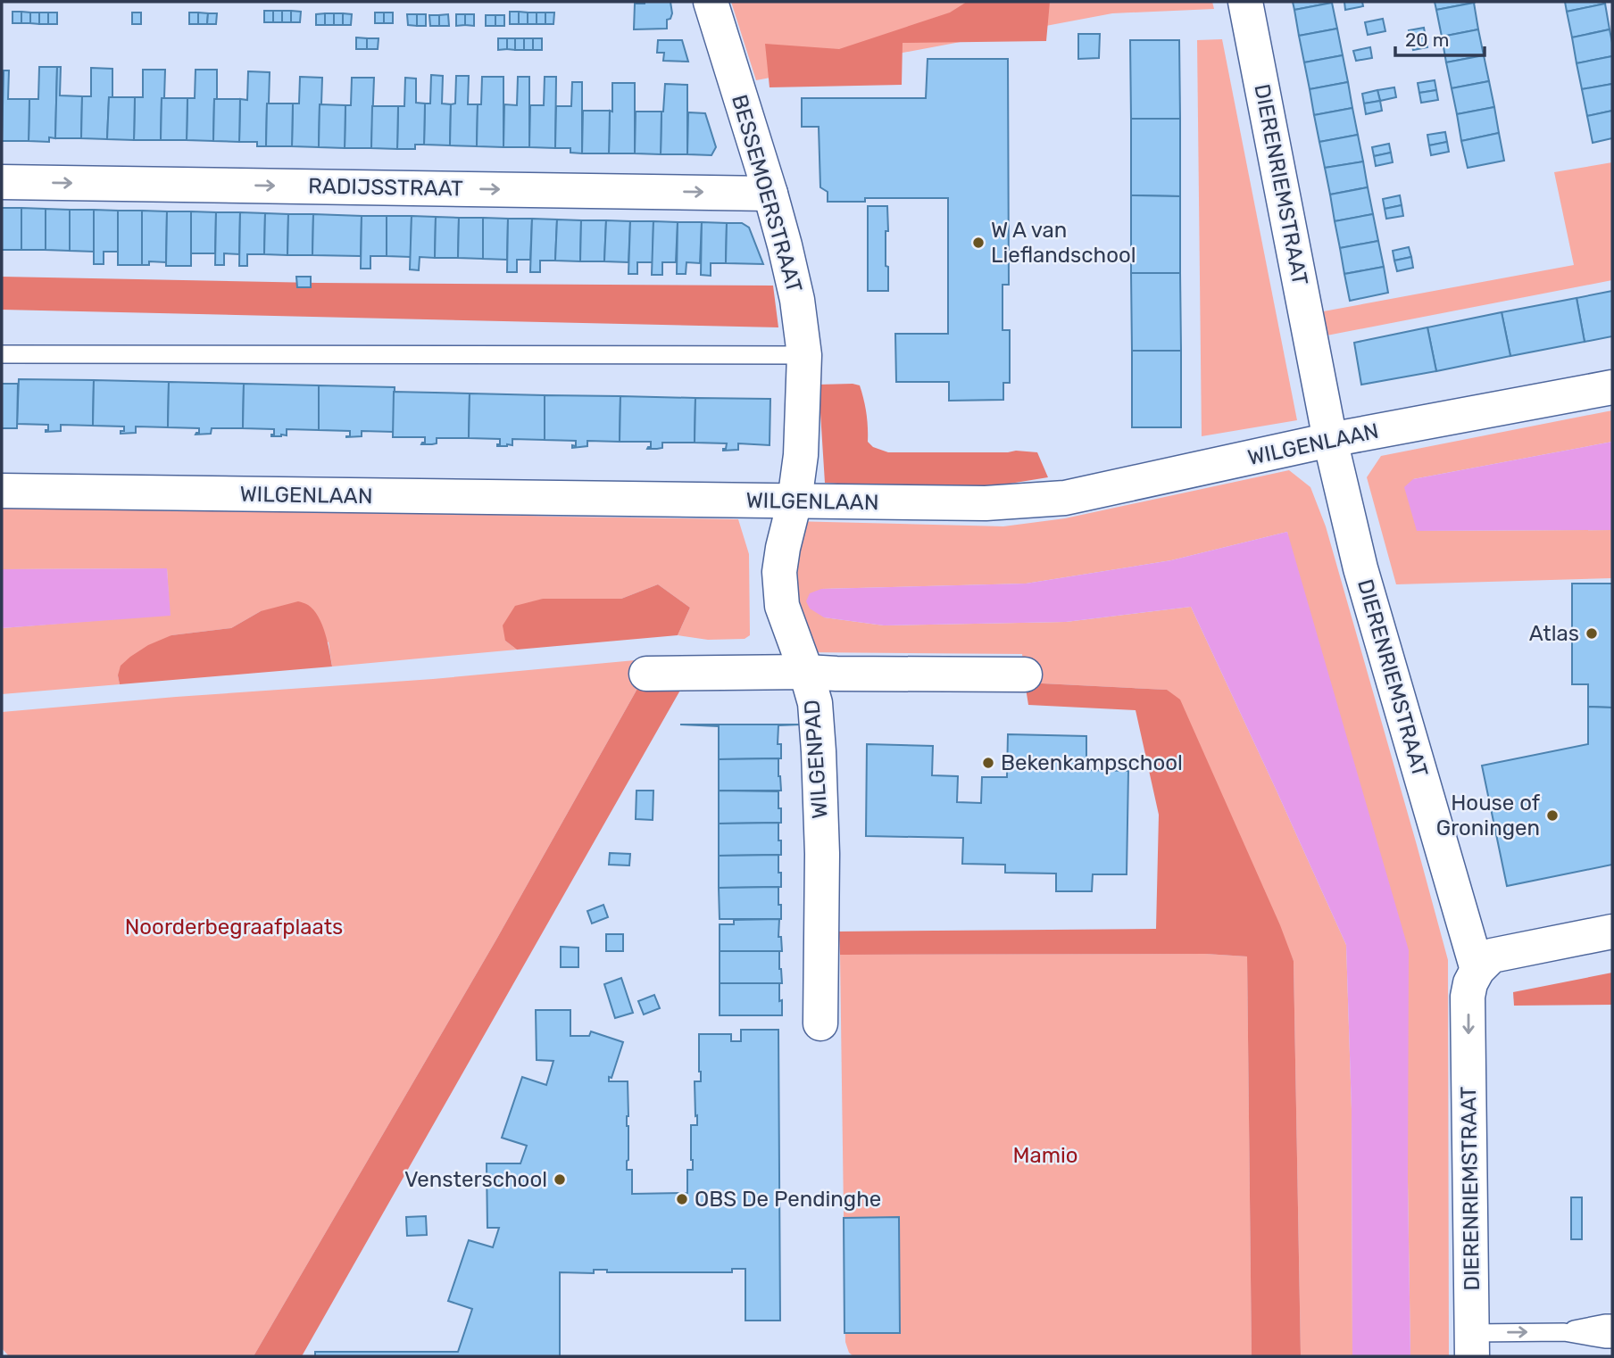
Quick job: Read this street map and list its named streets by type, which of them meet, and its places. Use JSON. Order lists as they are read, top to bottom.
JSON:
{
  "streets": {
    "street": [
      "DIERENRIEMSTRAAT",
      "RADIJSSTRAAT",
      "BESSEMOERSTRAAT",
      "WILGENLAAN",
      "WILGENPAD"
    ]
  },
  "crossings": [
    ["DIERENRIEMSTRAAT", "WILGENLAAN"],
    ["RADIJSSTRAAT", "BESSEMOERSTRAAT"],
    ["BESSEMOERSTRAAT", "WILGENLAAN"],
    ["BESSEMOERSTRAAT", "WILGENPAD"],
    ["WILGENLAAN", "WILGENPAD"]
  ],
  "one_way": ["RADIJSSTRAAT"],
  "parks": ["Noorderbegraafplaats", "Mamio"],
  "places": [
    "W A van Lieflandschool",
    "Atlas",
    "Bekenkampschool",
    "House of Groningen",
    "Vensterschool",
    "OBS De Pendinghe"
  ],
  "scale_bar": "20 m"
}
